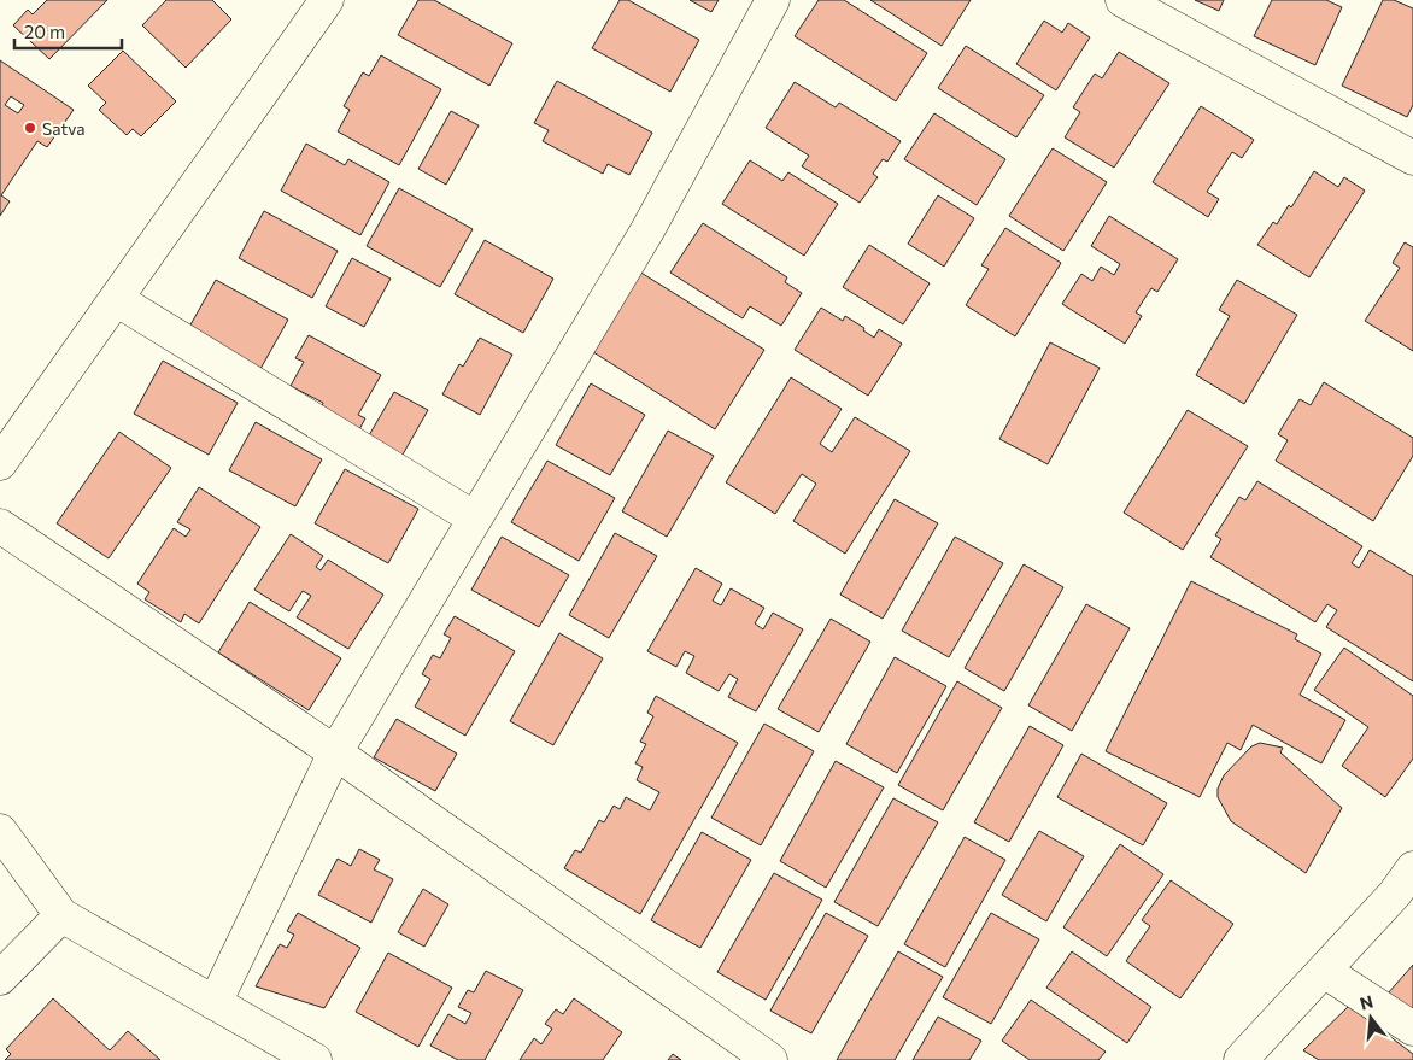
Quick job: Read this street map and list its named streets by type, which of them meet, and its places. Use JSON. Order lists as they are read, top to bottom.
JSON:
{
  "places": ["Satva"],
  "scale_bar": "20 m",
  "north": "top"
}
